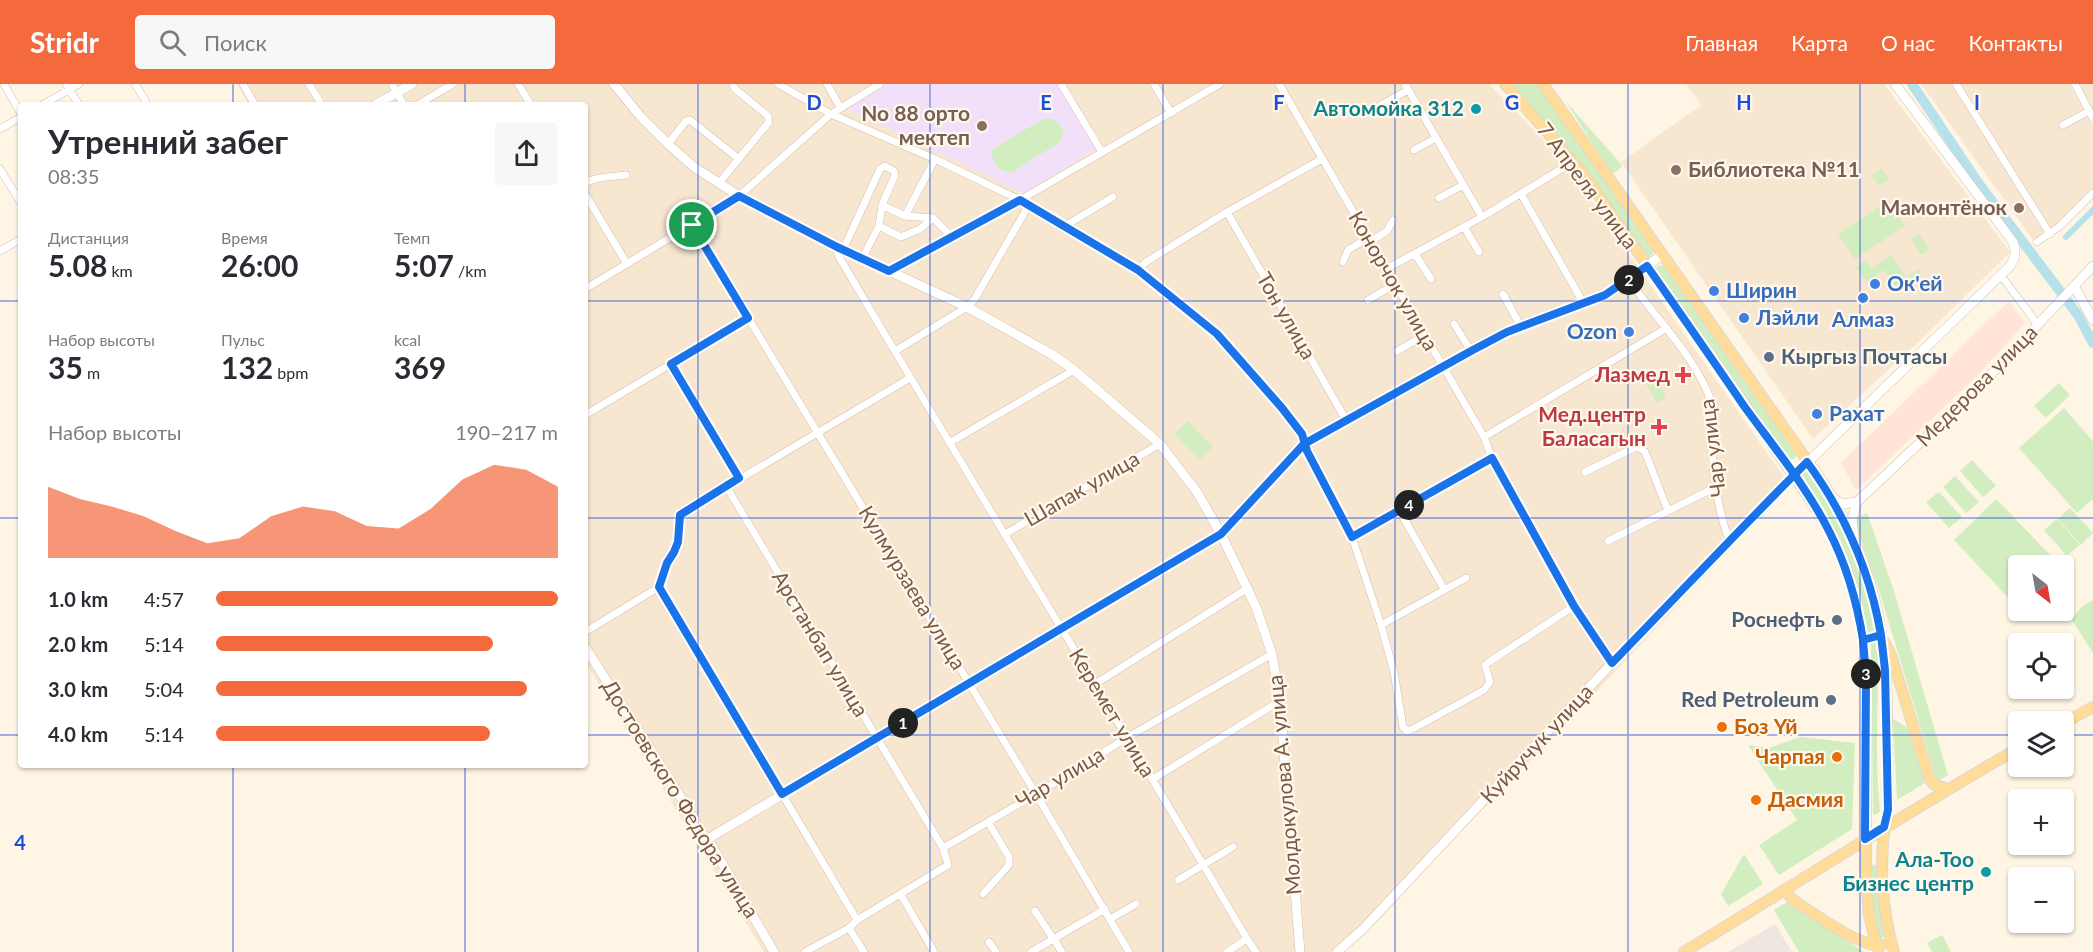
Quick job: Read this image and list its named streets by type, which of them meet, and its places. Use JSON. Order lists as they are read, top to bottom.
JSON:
{
  "streets": {
    "main road": ["7 Апреля улица"],
    "street": [
      "Конорчок улица",
      "Тон улица",
      "Медерова улица",
      "Чар улица",
      "Шапак улица",
      "Кулмурзаева улица",
      "Арстанбап улица",
      "Керемет улица",
      "Куйручук улица",
      "Молдокулова А. улица",
      "Достоевского Федора улица"
    ]
  },
  "crossings": [
    ["7 Апреля улица", "Куйручук улица"],
    ["Конорчок улица", "Куйручук улица"],
    ["Чар улица", "Кулмурзаева улица"],
    ["Чар улица", "Арстанбап улица"],
    ["Чар улица", "Керемет улица"],
    ["Чар улица", "Куйручук улица"],
    ["Чар улица", "Молдокулова А. улица"],
    ["Шапак улица", "Керемет улица"],
    ["Шапак улица", "Молдокулова А. улица"],
    ["Керемет улица", "Молдокулова А. улица"]
  ],
  "places": {
    "other": [
      "Автомойка 312",
      "No 88 орто мектеп",
      "Библиотека №11",
      "Мамонтёнок",
      "Ок'ей",
      "Ширин",
      "Алмаз",
      "Лэйли",
      "Ozon",
      "Кыргыз Почтасы",
      "Рахат",
      "Роснефть",
      "Red Petroleum",
      "Боз Үй",
      "Чарпая",
      "Дасмия",
      "Ала-Тоо Бизнес центр"
    ],
    "health": ["Лазмед", "Мед.центр Баласагын"]
  },
  "north": "bottom right",
  "page": {
    "header": "Stridr",
    "search": "Поиск",
    "nav": [
      "Главная",
      "Карта",
      "О нас",
      "Контакты"
    ],
    "heading": ["Утренний забег", "08:35"],
    "stats": [
      ["Дистанция", "5.08 km"],
      ["Время", "26:00"],
      ["Темп", "5:07 /km"],
      ["Набор высоты", "35 m"],
      ["Пульс", "132 bpm"],
      ["kcal", "369"]
    ],
    "pins": [
      "2",
      "4",
      "3",
      "1"
    ],
    "chart": ["Набор высоты", "190–217 m"],
    "map_buttons": ["+", "−"],
    "list": [
      {
        "name": "1.0 km",
        "note": "4:57"
      },
      {
        "name": "2.0 km",
        "note": "5:14"
      },
      {
        "name": "3.0 km",
        "note": "5:04"
      },
      {
        "name": "4.0 km",
        "note": "5:14"
      }
    ]
  },
  "grid": {
    "columns": [
      "D",
      "E",
      "F",
      "G",
      "H",
      "I"
    ],
    "rows": ["4"]
  }
}
